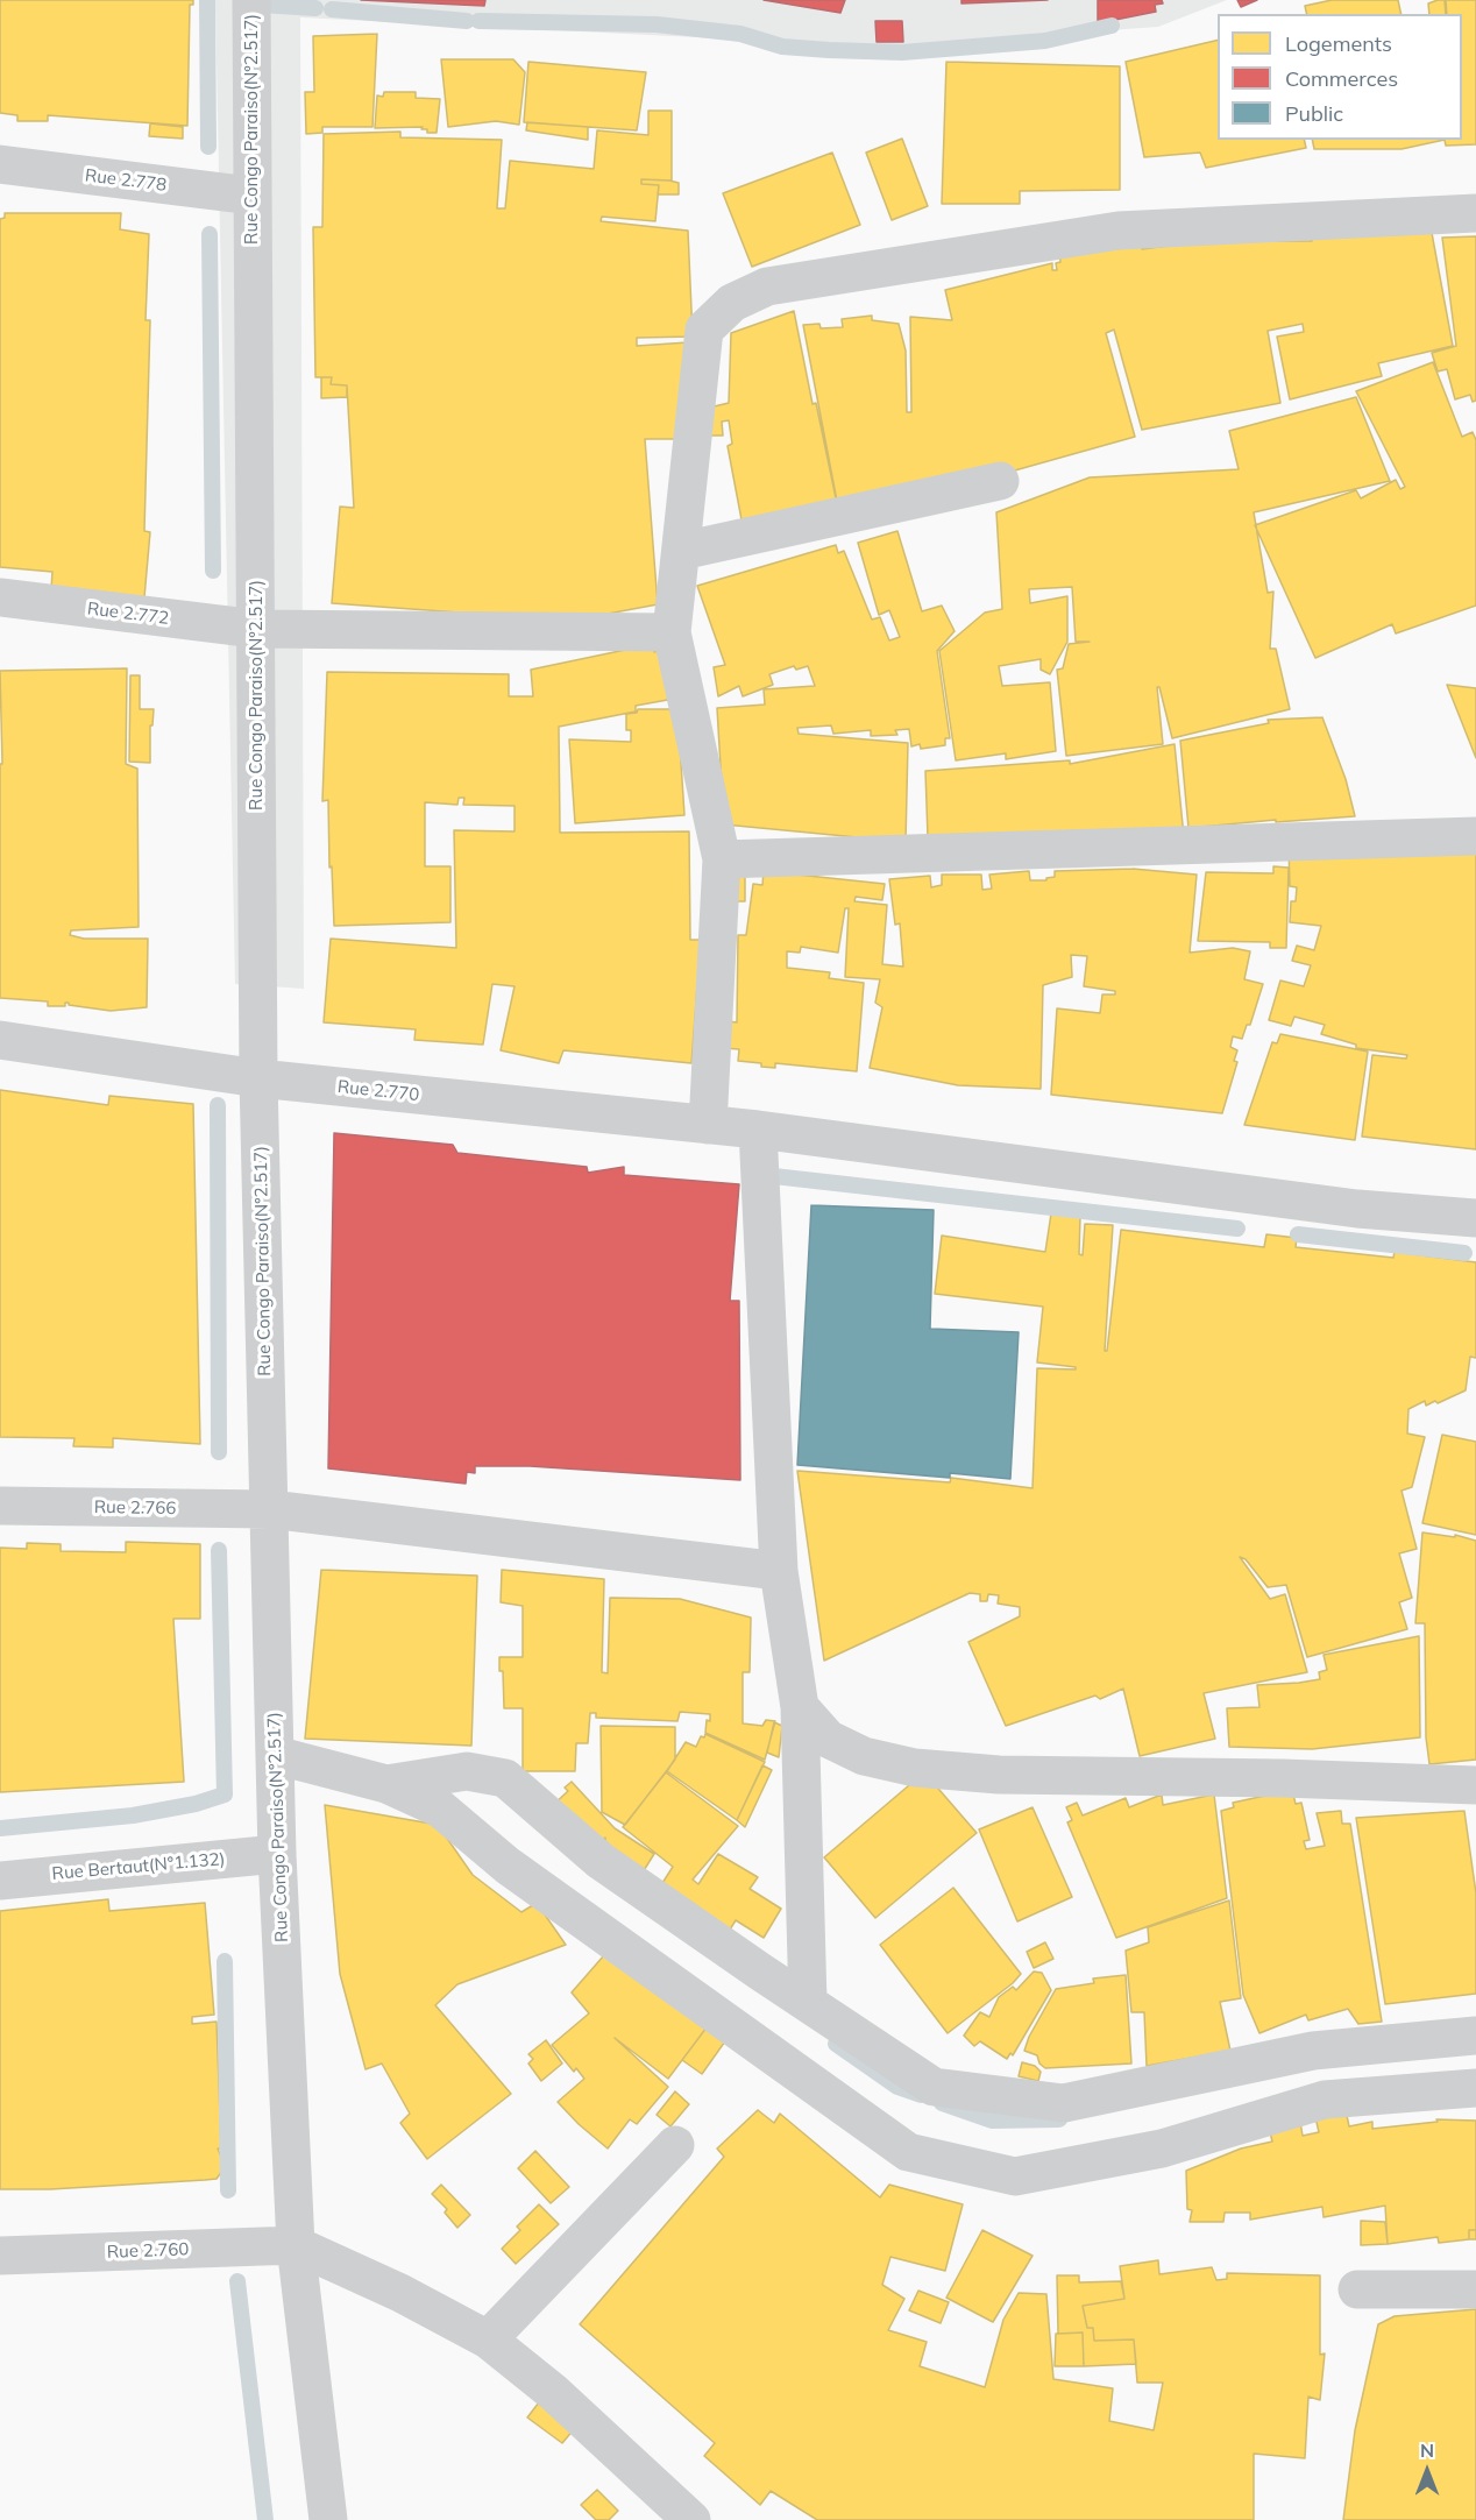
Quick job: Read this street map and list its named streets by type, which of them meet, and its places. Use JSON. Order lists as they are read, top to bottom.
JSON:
{
  "streets": {
    "street": [
      "Rue Congo Paraiso(N°2.517)",
      "Rue 2.778",
      "Rue 2.772",
      "Rue 2.770",
      "Rue 2.766",
      "Rue Bertaut(N°1.132)",
      "Rue 2.760"
    ]
  },
  "crossings": [
    ["Rue Congo Paraiso(N°2.517)", "Rue 2.778"],
    ["Rue Congo Paraiso(N°2.517)", "Rue 2.772"],
    ["Rue Congo Paraiso(N°2.517)", "Rue 2.770"],
    ["Rue Congo Paraiso(N°2.517)", "Rue 2.766"],
    ["Rue Congo Paraiso(N°2.517)", "Rue Bertaut(N°1.132)"],
    ["Rue Congo Paraiso(N°2.517)", "Rue 2.760"]
  ],
  "legend": ["Logements", "Commerces", "Public"],
  "north": "top"
}
